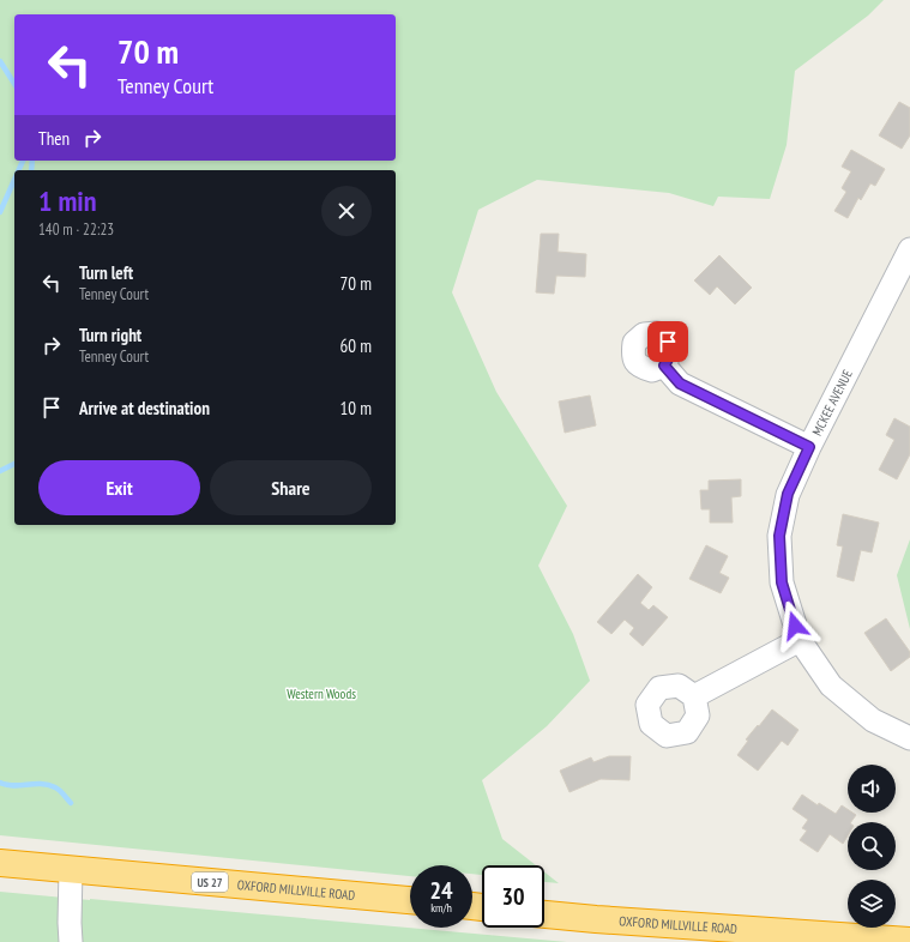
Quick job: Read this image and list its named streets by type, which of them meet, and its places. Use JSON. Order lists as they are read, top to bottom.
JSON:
{
  "streets": {
    "highway": ["US 27", "OXFORD MILLVILLE ROAD"],
    "street": ["MCKEE AVENUE"]
  },
  "parks": ["Western Woods"],
  "page": {
    "turn": ["70 m", "Tenney Court"],
    "then": "Then",
    "heading": ["1 min", "140 m · 22:23"],
    "list": [
      {
        "name": "Turn left",
        "note": "Tenney Court",
        "value": "70 m"
      },
      {
        "name": "Turn right",
        "note": "Tenney Court",
        "value": "60 m"
      },
      {
        "name": "Arrive at destination",
        "value": "10 m"
      }
    ],
    "buttons": ["Exit", "Share"],
    "speed": "24 km/h",
    "limit": "30"
  }
}
